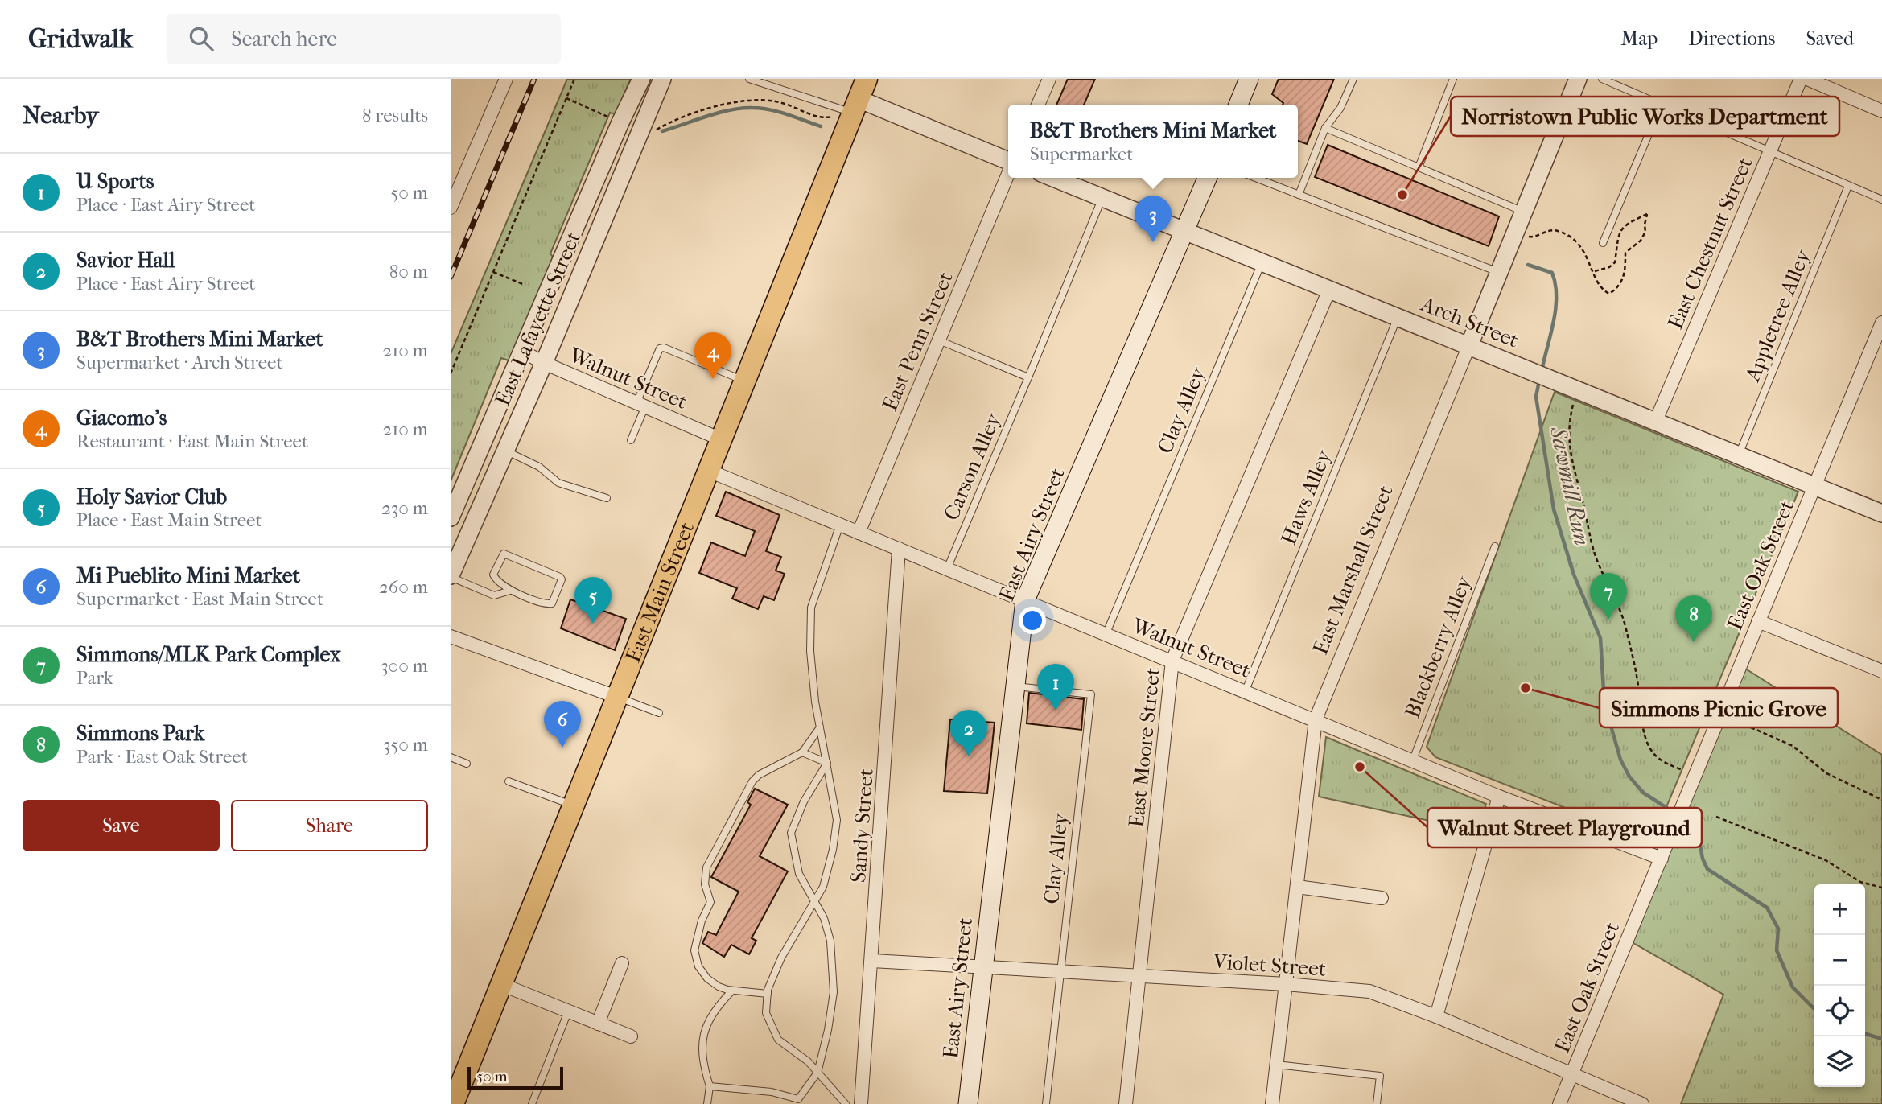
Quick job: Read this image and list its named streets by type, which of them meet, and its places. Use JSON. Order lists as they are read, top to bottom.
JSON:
{
  "streets": {
    "main road": ["East Airy Street", "East Main Street"],
    "street": [
      "East Chestnut Street",
      "East Lafayette Street",
      "Arch Street",
      "East Penn Street",
      "Walnut Street",
      "East Oak Street",
      "East Marshall Street",
      "East Moore Street",
      "Sandy Street",
      "Violet Street"
    ],
    "lane": [
      "Appletree Alley",
      "Clay Alley",
      "Carson Alley",
      "Haws Alley",
      "Blackberry Alley"
    ]
  },
  "crossings": [
    ["East Chestnut Street", "Arch Street"],
    ["Appletree Alley", "Arch Street"],
    ["East Lafayette Street", "Walnut Street"],
    ["Arch Street", "Clay Alley"],
    ["Arch Street", "Carson Alley"],
    ["Arch Street", "Haws Alley"],
    ["Arch Street", "East Airy Street"],
    ["Arch Street", "East Oak Street"],
    ["Arch Street", "East Marshall Street"],
    ["Arch Street", "East Moore Street"],
    ["East Penn Street", "Walnut Street"],
    ["Walnut Street", "Clay Alley"],
    ["Walnut Street", "Carson Alley"],
    ["Walnut Street", "Haws Alley"],
    ["Walnut Street", "East Airy Street"],
    ["Walnut Street", "East Oak Street"],
    ["Walnut Street", "East Marshall Street"],
    ["Walnut Street", "East Main Street"],
    ["Walnut Street", "Blackberry Alley"],
    ["Walnut Street", "East Moore Street"],
    ["Walnut Street", "Sandy Street"],
    ["Clay Alley", "East Airy Street"],
    ["Clay Alley", "Violet Street"],
    ["East Airy Street", "Violet Street"],
    ["East Oak Street", "Violet Street"],
    ["East Marshall Street", "Violet Street"],
    ["East Moore Street", "Violet Street"],
    ["Sandy Street", "Violet Street"]
  ],
  "water": ["Sawmill Run"],
  "places": ["Norristown Public Works Department", "Simmons Picnic Grove", "Walnut Street Playground"],
  "scale_bar": "50 m",
  "page": {
    "header": "Gridwalk",
    "search": "Search here",
    "nav": ["Map", "Directions", "Saved"],
    "heading": ["Nearby", "8 results"],
    "popup": ["B&T Brothers Mini Market", "Supermarket"],
    "list": [
      {
        "mark": "1",
        "name": "U Sports",
        "note": "Place · East Airy Street",
        "value": "50 m"
      },
      {
        "mark": "2",
        "name": "Savior Hall",
        "note": "Place · East Airy Street",
        "value": "80 m"
      },
      {
        "mark": "3",
        "name": "B&T Brothers Mini Market",
        "note": "Supermarket · Arch Street",
        "value": "210 m"
      },
      {
        "mark": "4",
        "name": "Giacomo's",
        "note": "Restaurant · East Main Street",
        "value": "210 m"
      },
      {
        "mark": "5",
        "name": "Holy Savior Club",
        "note": "Place · East Main Street",
        "value": "230 m"
      },
      {
        "mark": "6",
        "name": "Mi Pueblito Mini Market",
        "note": "Supermarket · East Main Street",
        "value": "260 m"
      },
      {
        "mark": "7",
        "name": "Simmons/MLK Park Complex",
        "note": "Park",
        "value": "300 m"
      },
      {
        "mark": "8",
        "name": "Simmons Park",
        "note": "Park · East Oak Street",
        "value": "350 m"
      }
    ],
    "pins": [
      "3",
      "4",
      "7",
      "5",
      "8",
      "1",
      "6",
      "2"
    ],
    "buttons": ["Save", "Share"],
    "map_buttons": ["+", "−"],
    "scale": "50 m"
  }
}
